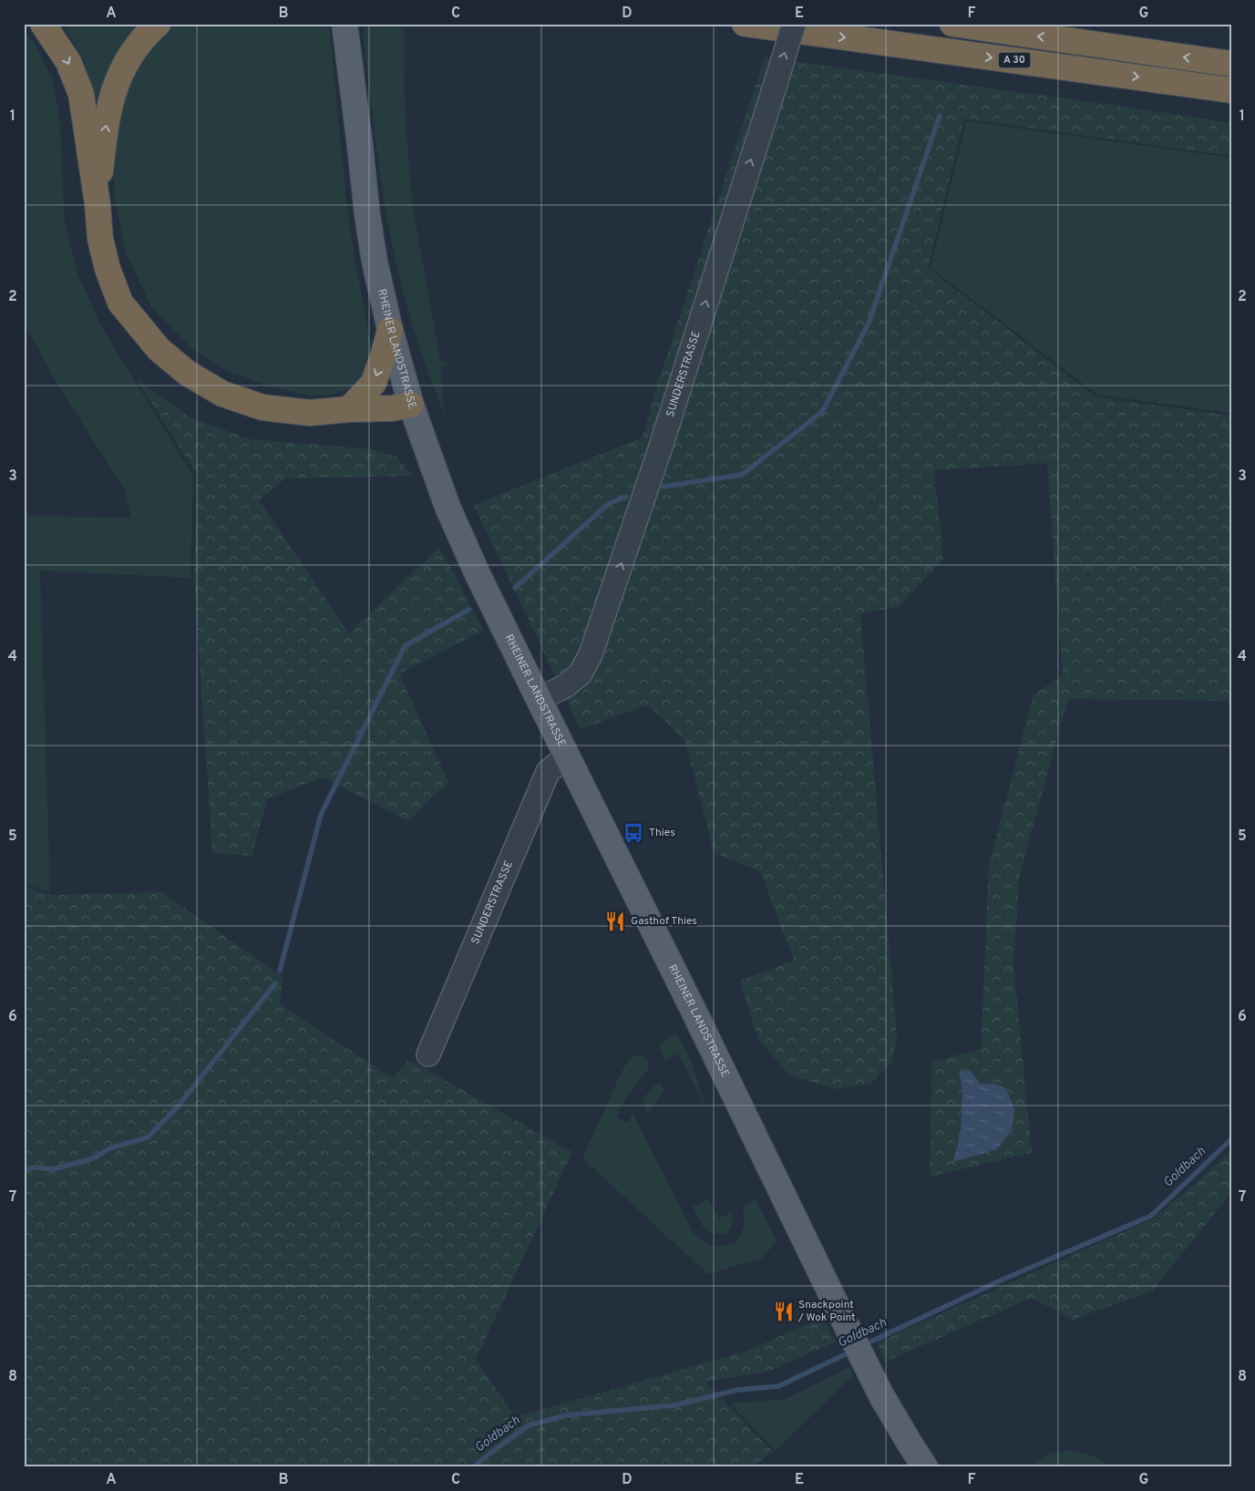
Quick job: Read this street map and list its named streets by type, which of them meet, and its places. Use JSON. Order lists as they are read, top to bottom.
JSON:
{
  "streets": {
    "highway": ["A 30"],
    "main road": ["RHEINER LANDSTRASSE"],
    "street": ["SUNDERSTRASSE"]
  },
  "crossings": [
    ["RHEINER LANDSTRASSE", "SUNDERSTRASSE"]
  ],
  "one_way": ["SUNDERSTRASSE"],
  "water": ["Goldbach"],
  "places": {
    "bus stop": ["Thies"],
    "restaurant": ["Gasthof Thies", "Snackpoint / Wok Point"]
  },
  "grid": {
    "columns": [
      "A",
      "B",
      "C",
      "D",
      "E",
      "F",
      "G"
    ],
    "rows": [
      "1",
      "2",
      "3",
      "4",
      "5",
      "6",
      "7",
      "8"
    ]
  }
}
